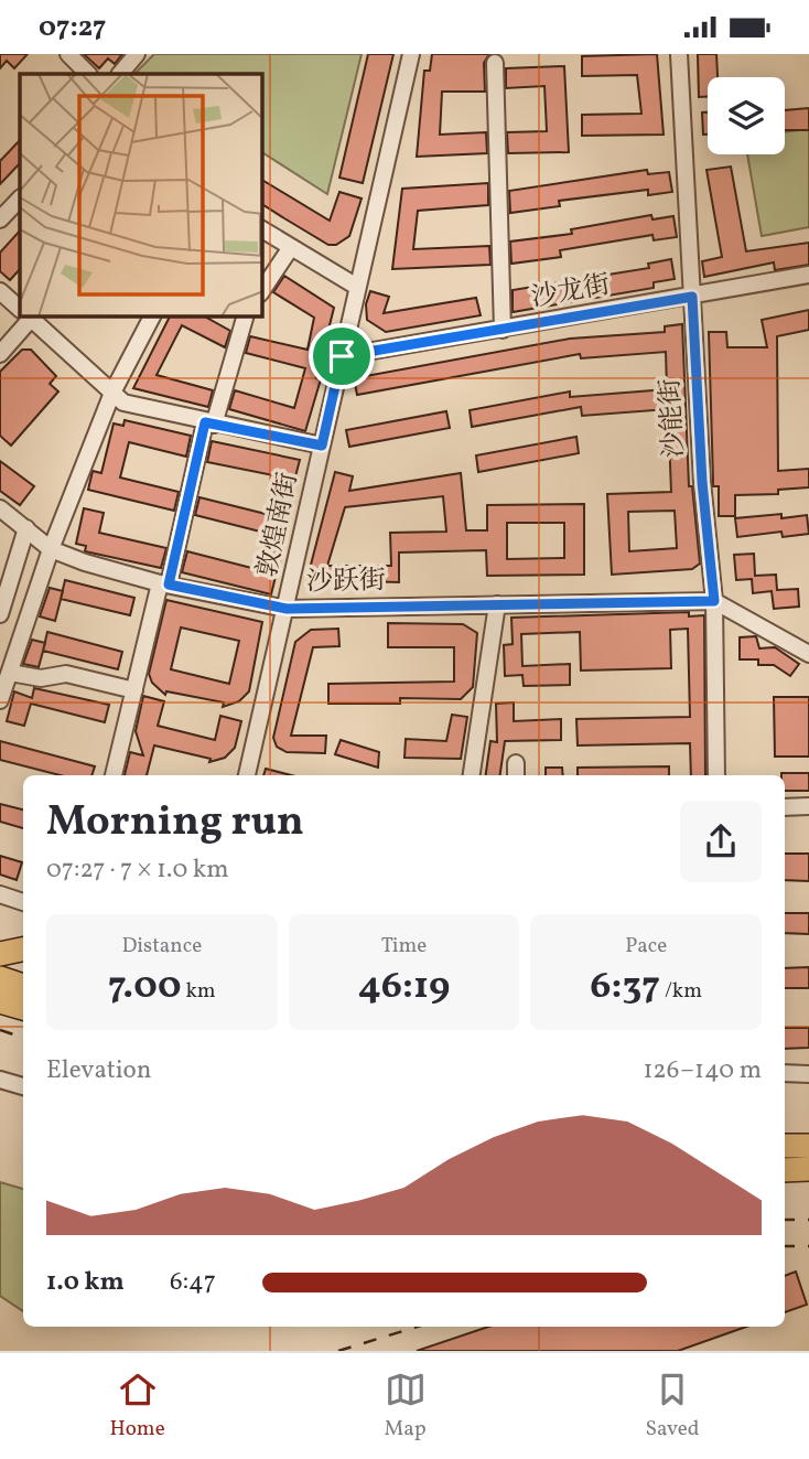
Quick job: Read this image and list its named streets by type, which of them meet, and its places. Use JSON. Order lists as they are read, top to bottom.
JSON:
{
  "streets": {
    "street": [
      "沙龙街",
      "沙能街",
      "敦煌南街",
      "沙跃街"
    ]
  },
  "crossings": [
    ["沙龙街", "沙能街"],
    ["沙龙街", "敦煌南街"],
    ["沙能街", "沙跃街"],
    ["敦煌南街", "沙跃街"]
  ],
  "page": {
    "status": "07:27",
    "heading": ["Morning run", "07:27 · 7 × 1.0 km"],
    "stats": [
      ["Distance", "7.00 km"],
      ["Time", "46:19"],
      ["Pace", "6:37 /km"]
    ],
    "chart": ["Elevation", "126–140 m"],
    "list": [
      {
        "name": "1.0 km",
        "note": "6:47"
      }
    ],
    "tabs": ["Home", "Map", "Saved"]
  }
}
